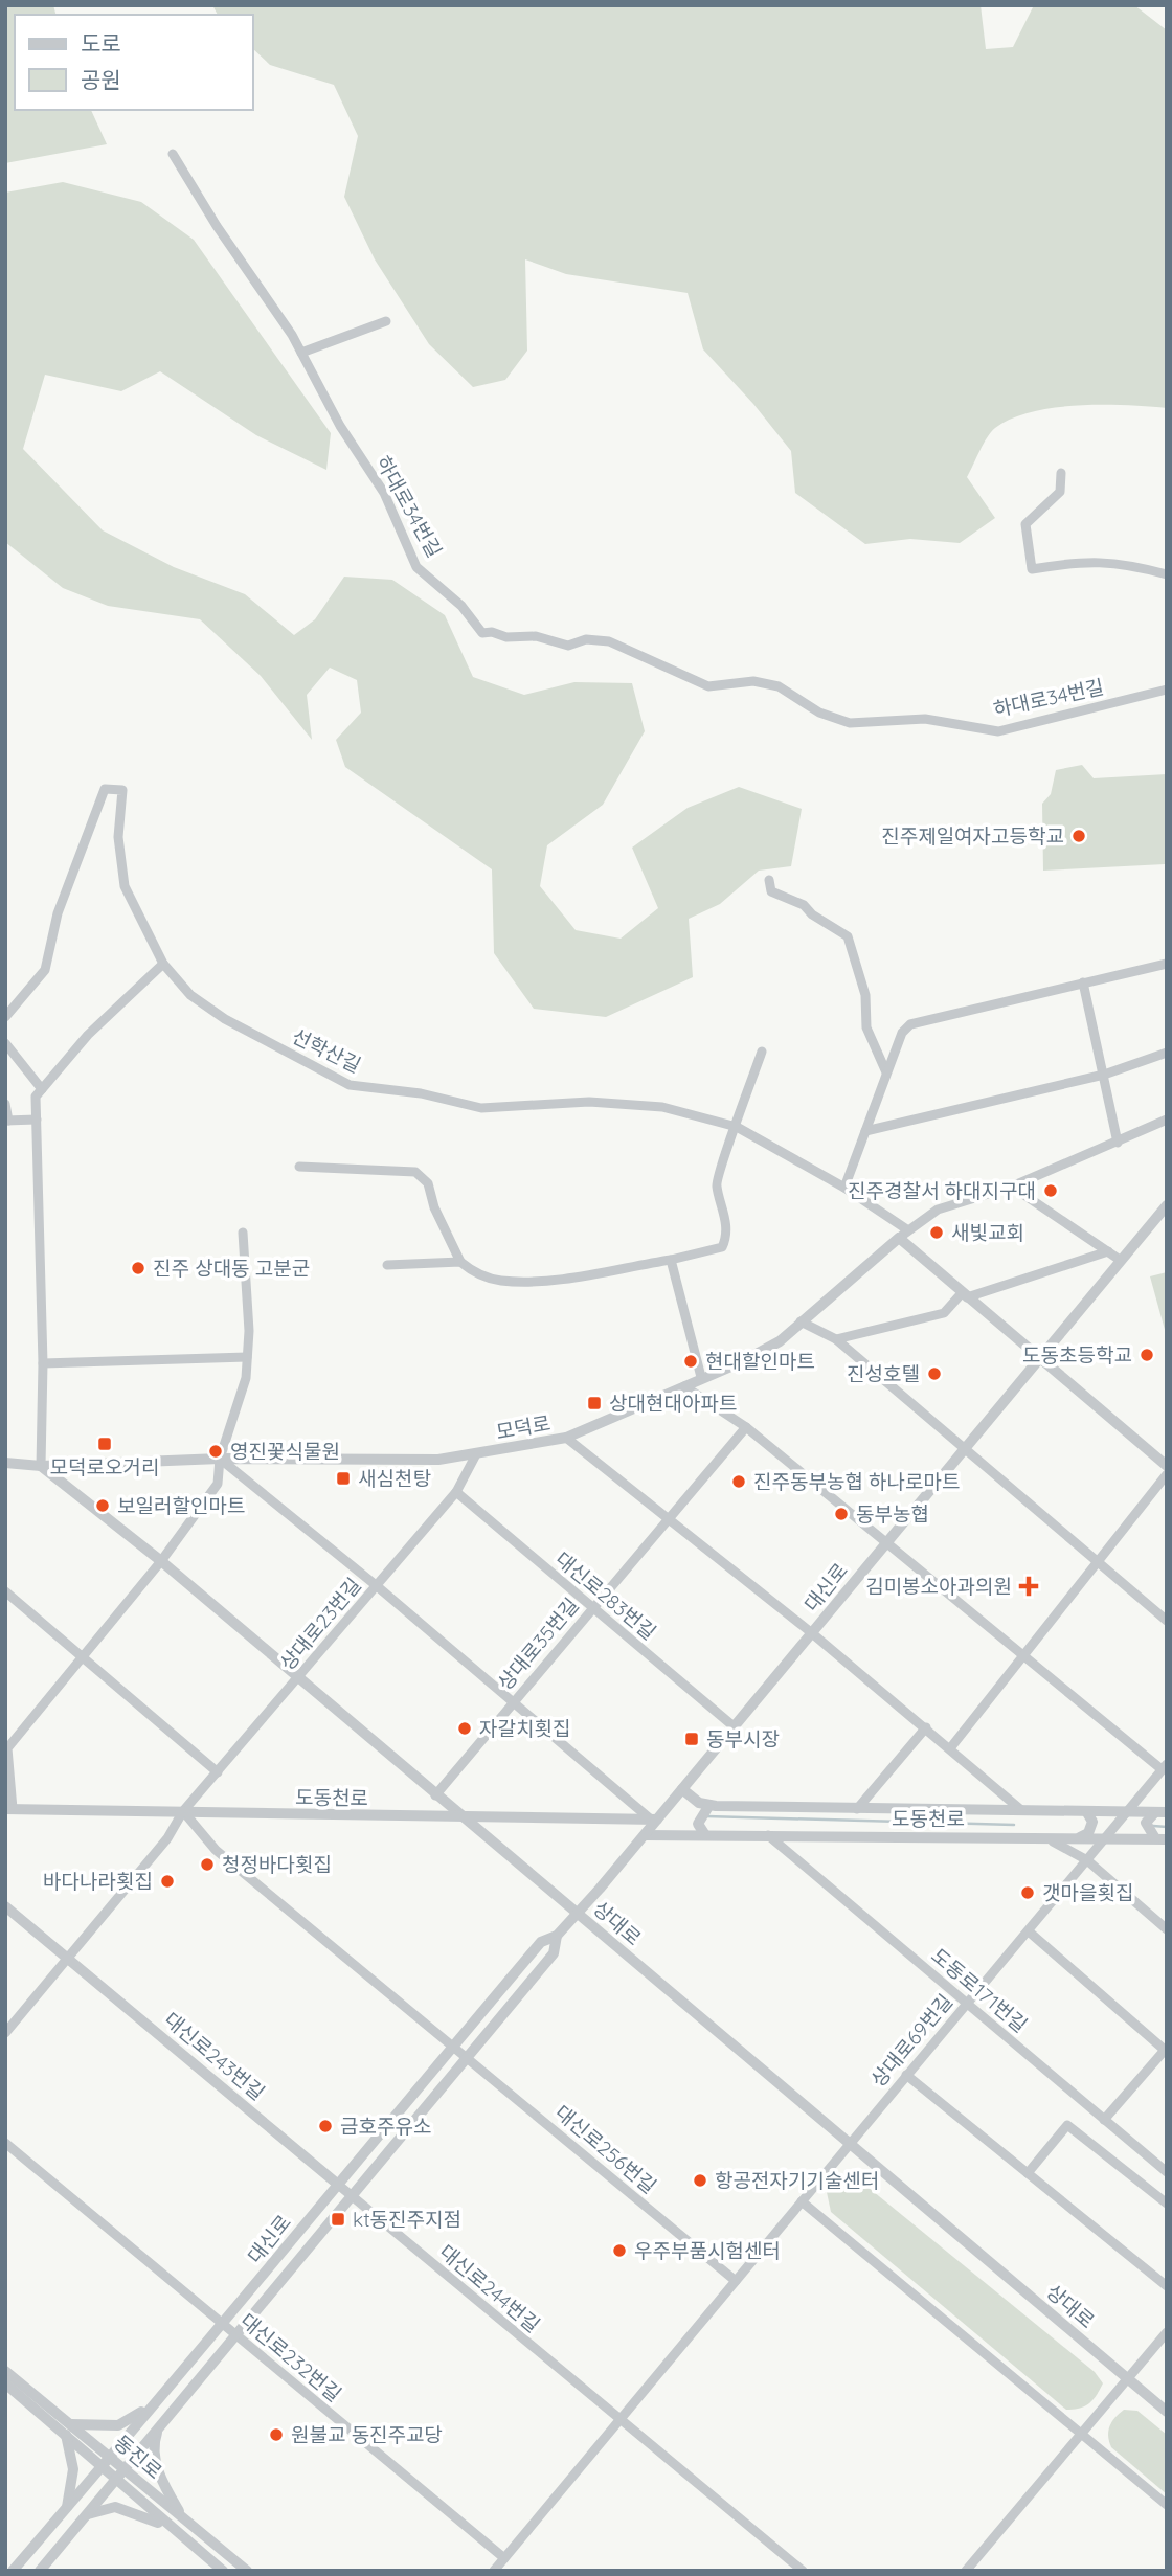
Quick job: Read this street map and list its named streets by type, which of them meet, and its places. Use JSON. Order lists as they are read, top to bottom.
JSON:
{
  "streets": {
    "street": [
      "하대로34번길",
      "선학산길",
      "모덕로",
      "대신로",
      "대신로283번길",
      "상대로23번길",
      "상대로35번길",
      "도동천로",
      "상대로",
      "도동로171번길",
      "상대로69번길",
      "대신로243번길",
      "대신로256번길",
      "대신로244번길",
      "대신로232번길",
      "동진로"
    ]
  },
  "crossings": [
    ["선학산길", "모덕로"],
    ["모덕로", "상대로23번길"],
    ["모덕로", "상대로"],
    ["대신로", "대신로283번길"],
    ["대신로", "도동천로"],
    ["대신로", "상대로"],
    ["대신로", "대신로243번길"],
    ["대신로", "대신로256번길"],
    ["대신로", "대신로244번길"],
    ["대신로", "대신로232번길"],
    ["대신로", "동진로"],
    ["대신로283번길", "상대로23번길"],
    ["대신로283번길", "상대로35번길"],
    ["상대로23번길", "도동천로"],
    ["상대로23번길", "상대로"],
    ["상대로23번길", "대신로243번길"],
    ["상대로23번길", "대신로256번길"],
    ["상대로35번길", "상대로"],
    ["도동천로", "상대로"],
    ["도동천로", "도동로171번길"],
    ["도동천로", "상대로69번길"],
    ["도동천로", "대신로256번길"],
    ["상대로", "상대로69번길"],
    ["도동로171번길", "상대로69번길"],
    ["상대로69번길", "대신로256번길"],
    ["상대로69번길", "대신로244번길"],
    ["상대로69번길", "대신로232번길"],
    ["대신로243번길", "대신로244번길"]
  ],
  "places": {
    "other": [
      "진주제일여자고등학교",
      "진주경찰서 하대지구대",
      "새빛교회",
      "진주 상대동 고분군",
      "도동초등학교",
      "현대할인마트",
      "진성호텔",
      "영진꽃식물원",
      "진주동부농협 하나로마트",
      "보일러할인마트",
      "동부농협",
      "자갈치횟집",
      "청정바다횟집",
      "바다나라횟집",
      "갯마을횟집",
      "금호주유소",
      "항공전자기기술센터",
      "우주부품시험센터",
      "원불교 동진주교당"
    ],
    "transit": [
      "상대현대아파트",
      "모덕로오거리",
      "새심천탕",
      "동부시장",
      "kt동진주지점"
    ],
    "health": ["김미봉소아과의원"]
  },
  "legend": ["도로", "공원"]
}
